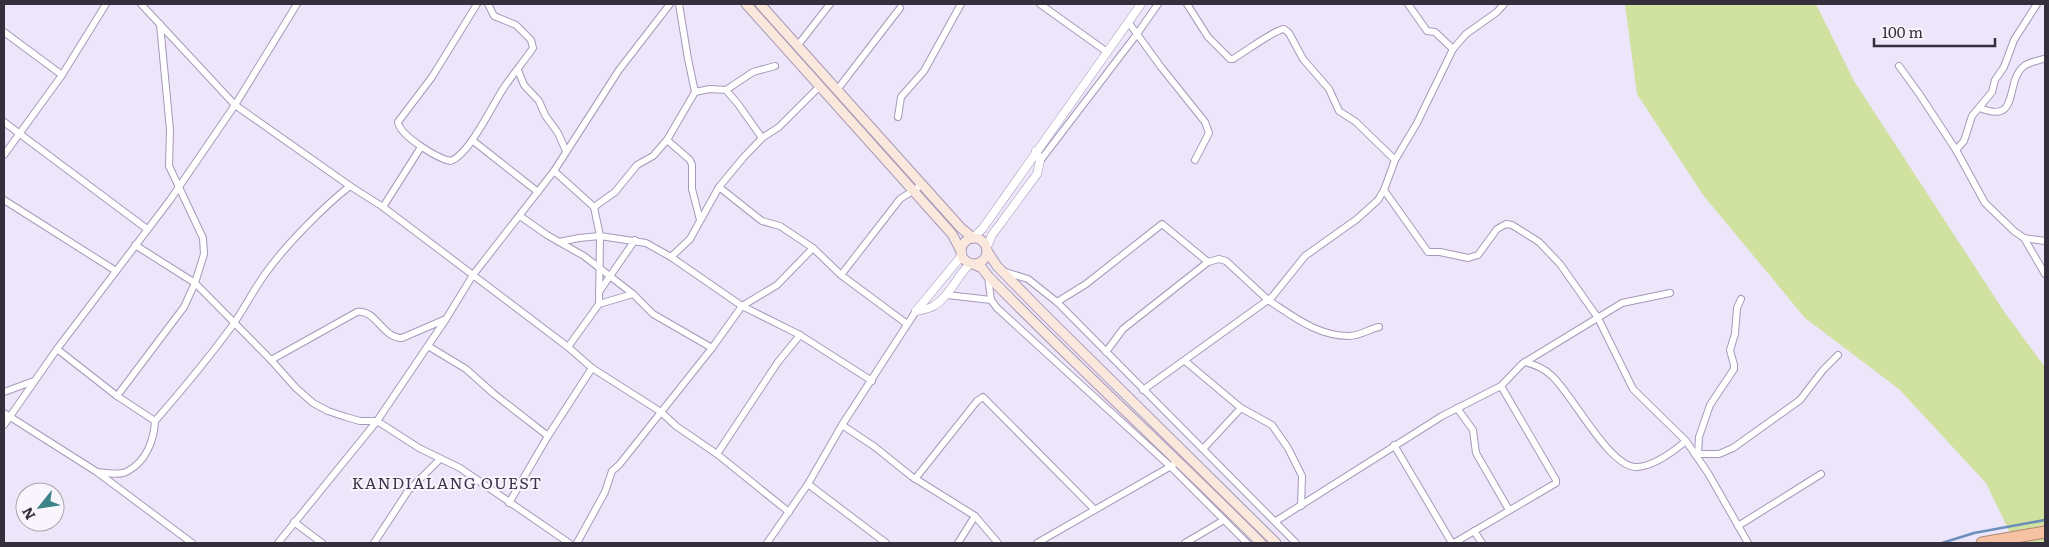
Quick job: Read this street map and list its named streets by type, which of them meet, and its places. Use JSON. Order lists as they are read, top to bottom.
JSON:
{
  "districts": ["KANDIALANG OUEST"],
  "scale_bar": "100 m",
  "north": "bottom left"
}
